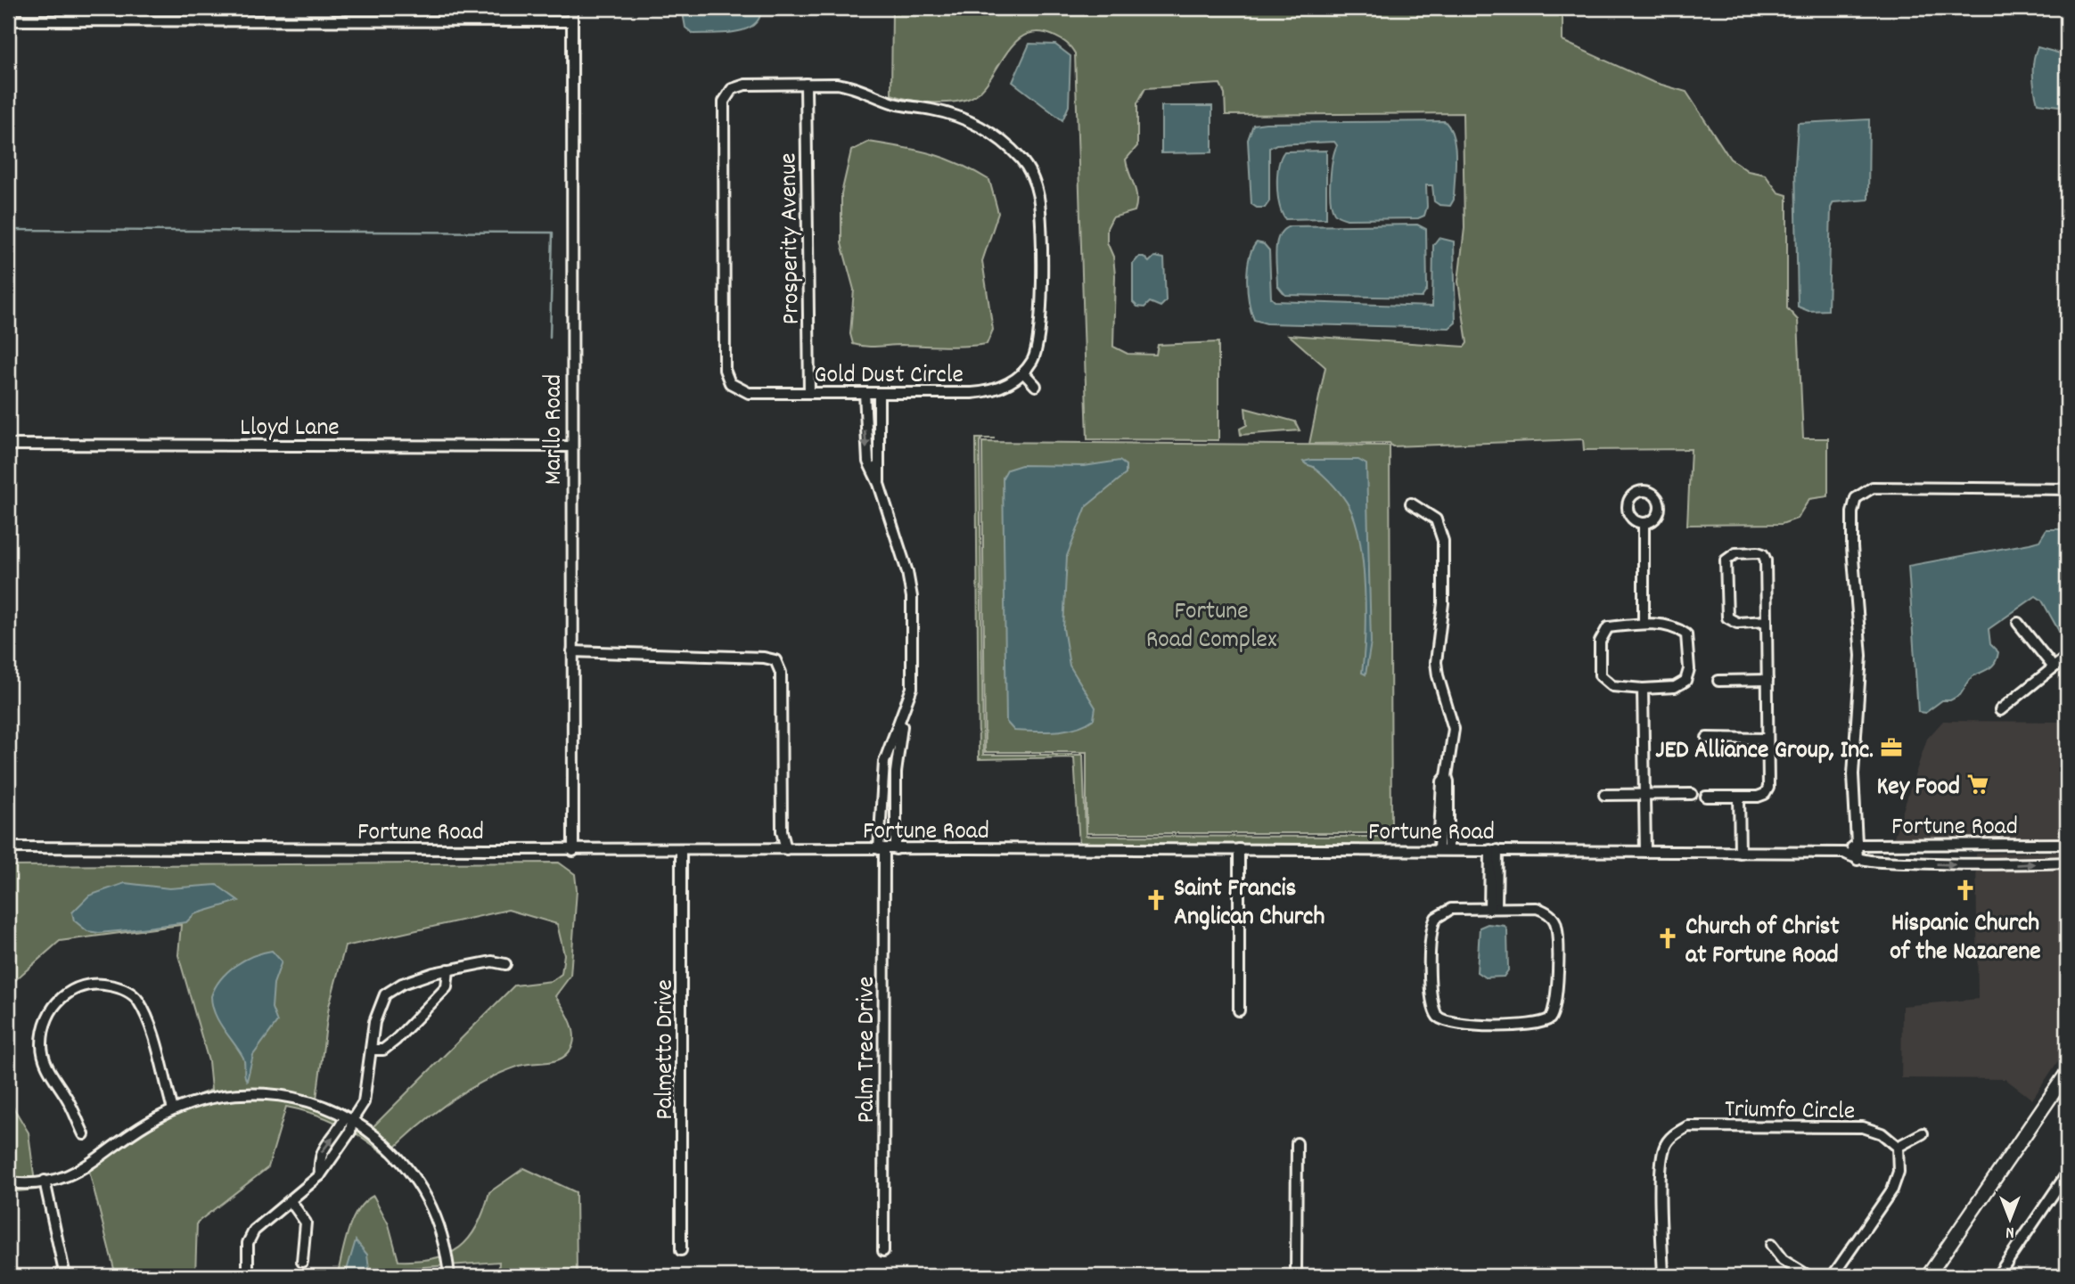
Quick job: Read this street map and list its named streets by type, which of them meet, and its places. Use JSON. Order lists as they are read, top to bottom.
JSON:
{
  "streets": {
    "street": [
      "Prosperity Avenue",
      "Gold Dust Circle",
      "Lloyd Lane",
      "Marllo Road",
      "Fortune Road",
      "Palmetto Drive",
      "Palm Tree Drive",
      "Triumfo Circle"
    ]
  },
  "crossings": [
    ["Prosperity Avenue", "Gold Dust Circle"],
    ["Lloyd Lane", "Marllo Road"],
    ["Marllo Road", "Fortune Road"],
    ["Fortune Road", "Palmetto Drive"],
    ["Fortune Road", "Palm Tree Drive"]
  ],
  "parks": ["Fortune Road Complex"],
  "places": {
    "office": ["JED Alliance Group, Inc."],
    "supermarket": ["Key Food"],
    "church": ["Hispanic Church of the Nazarene", "Saint Francis Anglican Church", "Church of Christ at Fortune Road"]
  },
  "north": "bottom"
}
